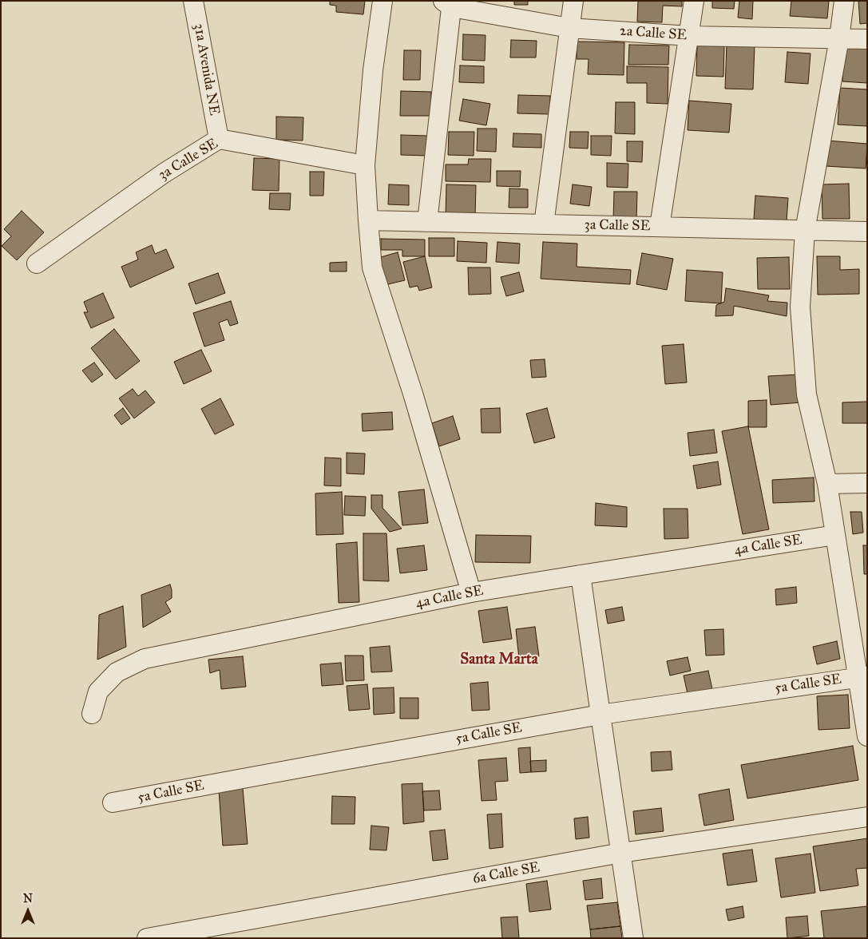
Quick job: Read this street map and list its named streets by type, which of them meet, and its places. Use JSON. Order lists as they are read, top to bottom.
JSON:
{
  "streets": {
    "street": [
      "2a Calle SE",
      "31a Avenida NE",
      "3a Calle SE",
      "4a Calle SE",
      "5a Calle SE",
      "6a Calle SE"
    ]
  },
  "crossings": [
    ["31a Avenida NE", "3a Calle SE"]
  ],
  "districts": ["Santa Marta"],
  "north": "top"
}
